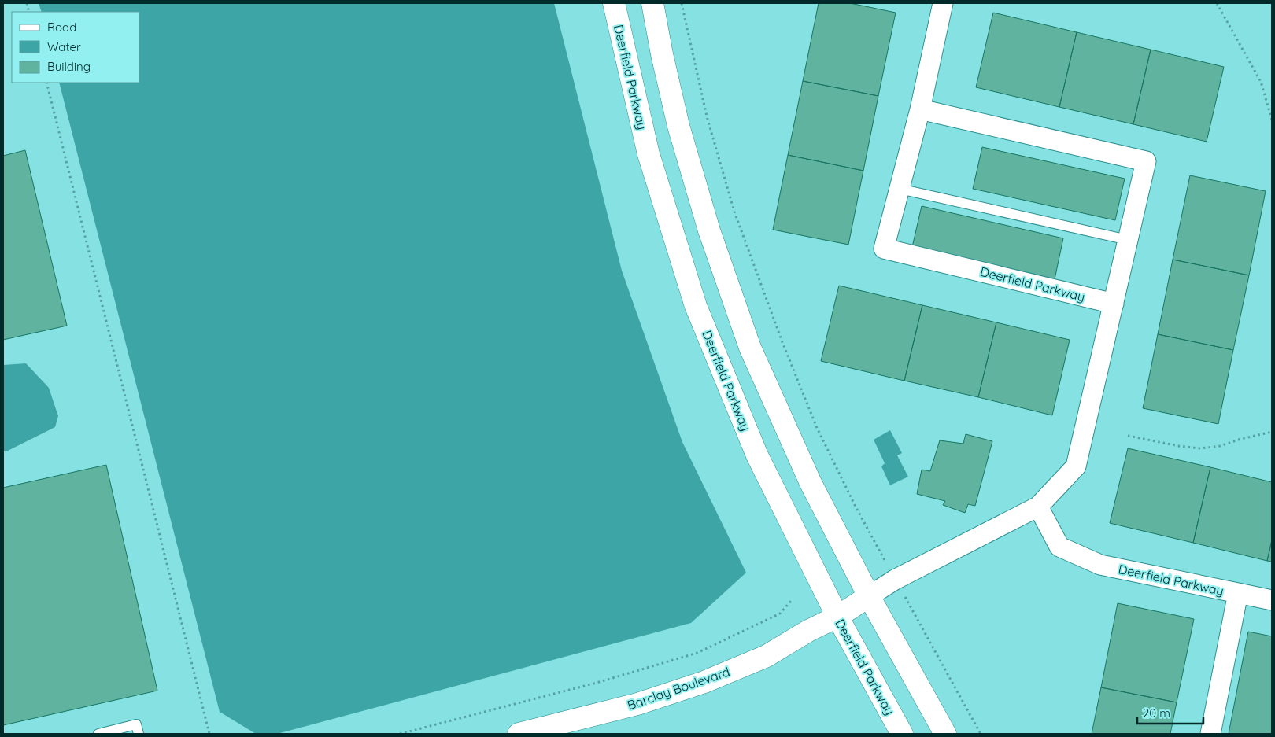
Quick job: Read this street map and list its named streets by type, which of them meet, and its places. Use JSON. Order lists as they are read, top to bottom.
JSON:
{
  "streets": {
    "main road": ["Deerfield Parkway", "Barclay Boulevard"]
  },
  "crossings": [
    ["Deerfield Parkway", "Barclay Boulevard"]
  ],
  "legend": ["Road", "Water", "Building"],
  "scale_bar": "20 m"
}
